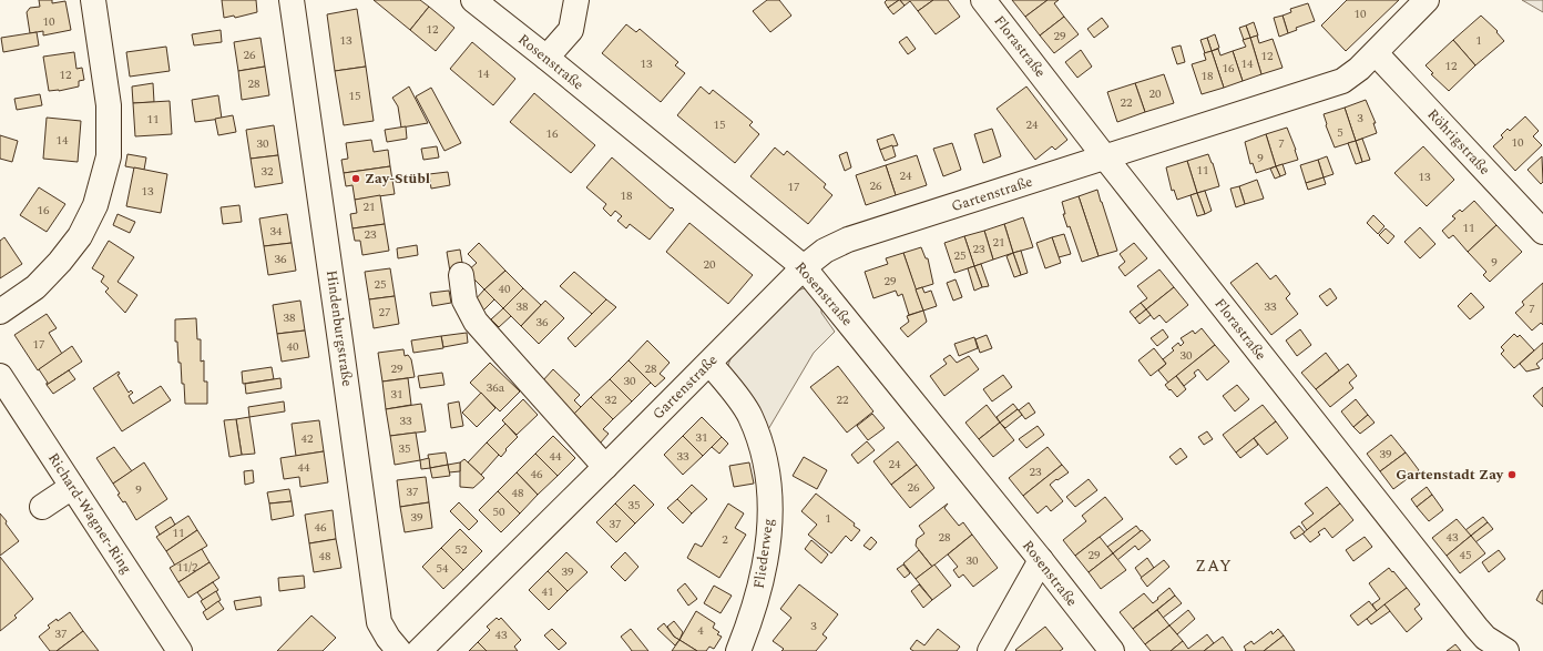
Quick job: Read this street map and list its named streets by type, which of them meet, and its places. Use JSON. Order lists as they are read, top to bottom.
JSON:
{
  "streets": {
    "street": [
      "Florastraße",
      "Rosenstraße",
      "Röhrigstraße",
      "Gartenstraße",
      "Hindenburgstraße",
      "Richard-Wagner-Ring",
      "Fliederweg"
    ]
  },
  "crossings": [
    ["Florastraße", "Gartenstraße"],
    ["Rosenstraße", "Gartenstraße"],
    ["Röhrigstraße", "Gartenstraße"],
    ["Gartenstraße", "Fliederweg"]
  ],
  "districts": ["ZAY"],
  "places": ["Zay-Stübl", "Gartenstadt Zay"],
  "house_numbers": [
    "10",
    "10",
    "12",
    "29",
    "13",
    "1",
    "26",
    "12",
    "13",
    "14",
    "12",
    "16",
    "14",
    "12",
    "18",
    "28",
    "20",
    "15",
    "22",
    "3",
    "11",
    "15",
    "24",
    "5",
    "16",
    "14",
    "10",
    "30",
    "7",
    "9",
    "11",
    "32",
    "24",
    "13",
    "26",
    "17",
    "13",
    "18",
    "21",
    "16",
    "11",
    "34",
    "23",
    "21",
    "23",
    "25",
    "36",
    "9",
    "20",
    "29",
    "25",
    "40",
    "38",
    "33",
    "7",
    "27",
    "38",
    "36",
    "17",
    "40",
    "30",
    "29",
    "28",
    "30",
    "36a",
    "31",
    "32",
    "22",
    "33",
    "31",
    "42",
    "35",
    "39",
    "44",
    "33",
    "24",
    "44",
    "23",
    "46",
    "26",
    "9",
    "37",
    "48",
    "35",
    "50",
    "39",
    "1",
    "37",
    "46",
    "11",
    "28",
    "43",
    "2",
    "52",
    "29",
    "45",
    "48",
    "30",
    "11/2",
    "54",
    "39",
    "41",
    "3",
    "4",
    "37",
    "43"
  ]
}
